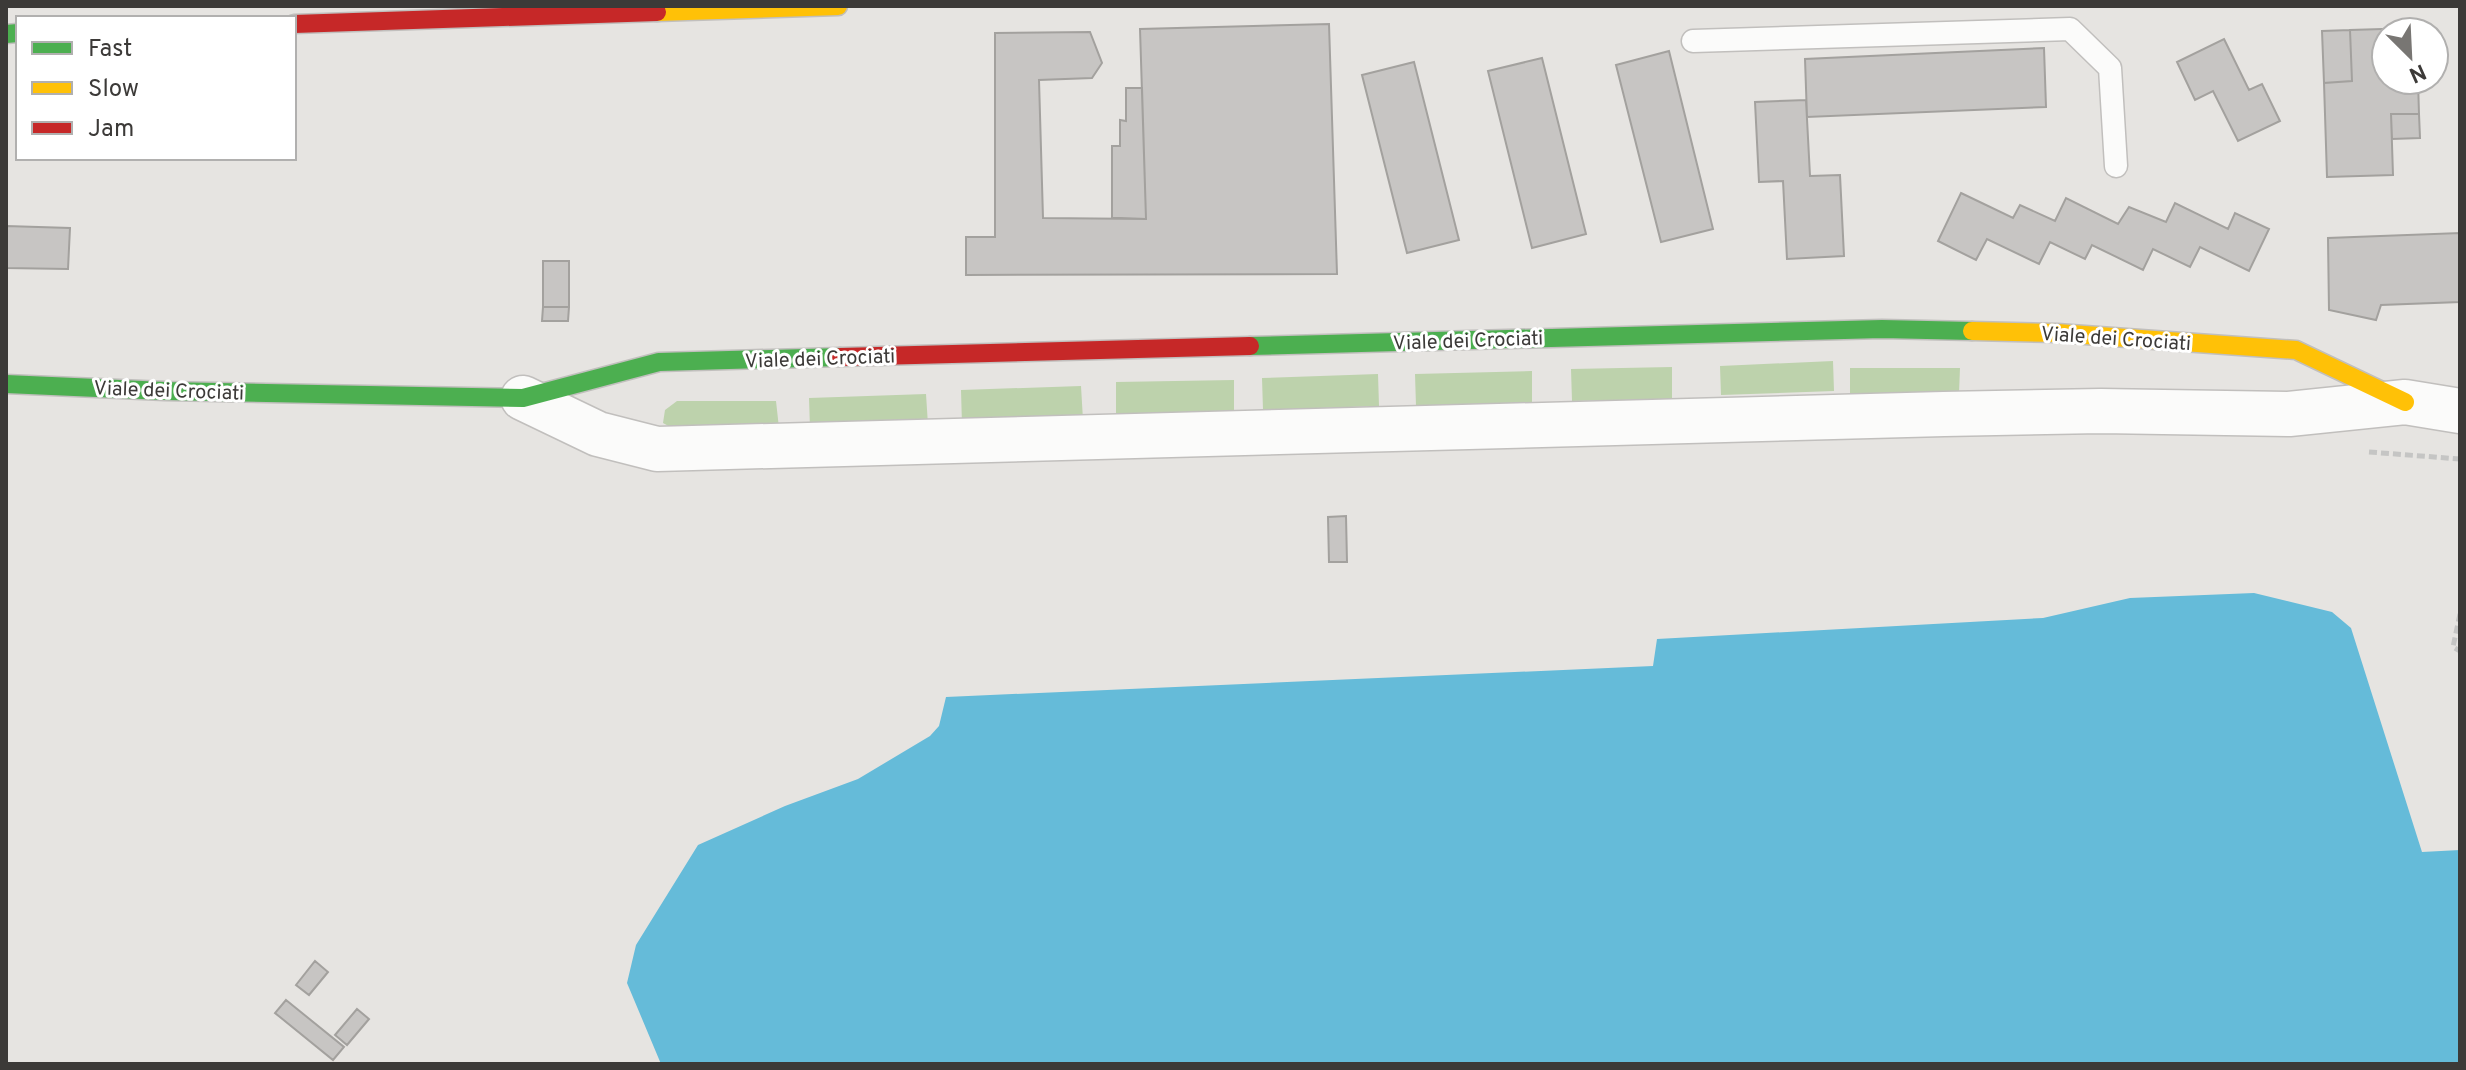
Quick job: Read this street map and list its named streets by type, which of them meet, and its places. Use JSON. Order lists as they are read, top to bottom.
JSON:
{
  "streets": {
    "street": ["Viale dei Crociati"]
  },
  "legend": ["Fast", "Slow", "Jam"],
  "north": "bottom right"
}
